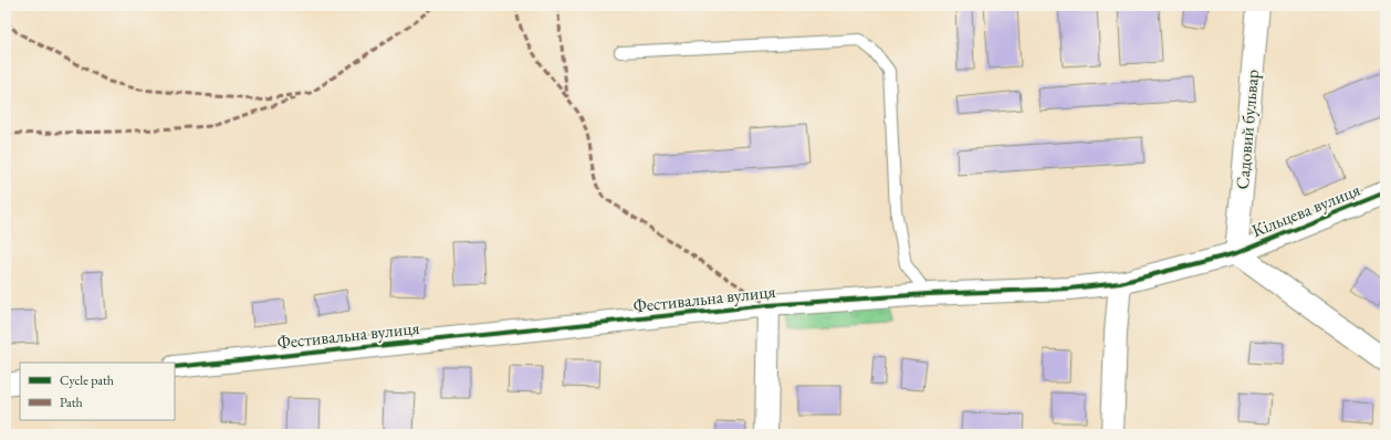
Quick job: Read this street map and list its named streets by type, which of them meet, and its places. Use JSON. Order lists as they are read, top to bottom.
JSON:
{
  "streets": {
    "street": ["Садовий бульвар", "Кільцева вулиця", "Фестивальна вулиця"]
  },
  "crossings": [
    ["Садовий бульвар", "Кільцева вулиця"],
    ["Садовий бульвар", "Фестивальна вулиця"],
    ["Кільцева вулиця", "Фестивальна вулиця"]
  ],
  "legend": ["Cycle path", "Path"]
}
